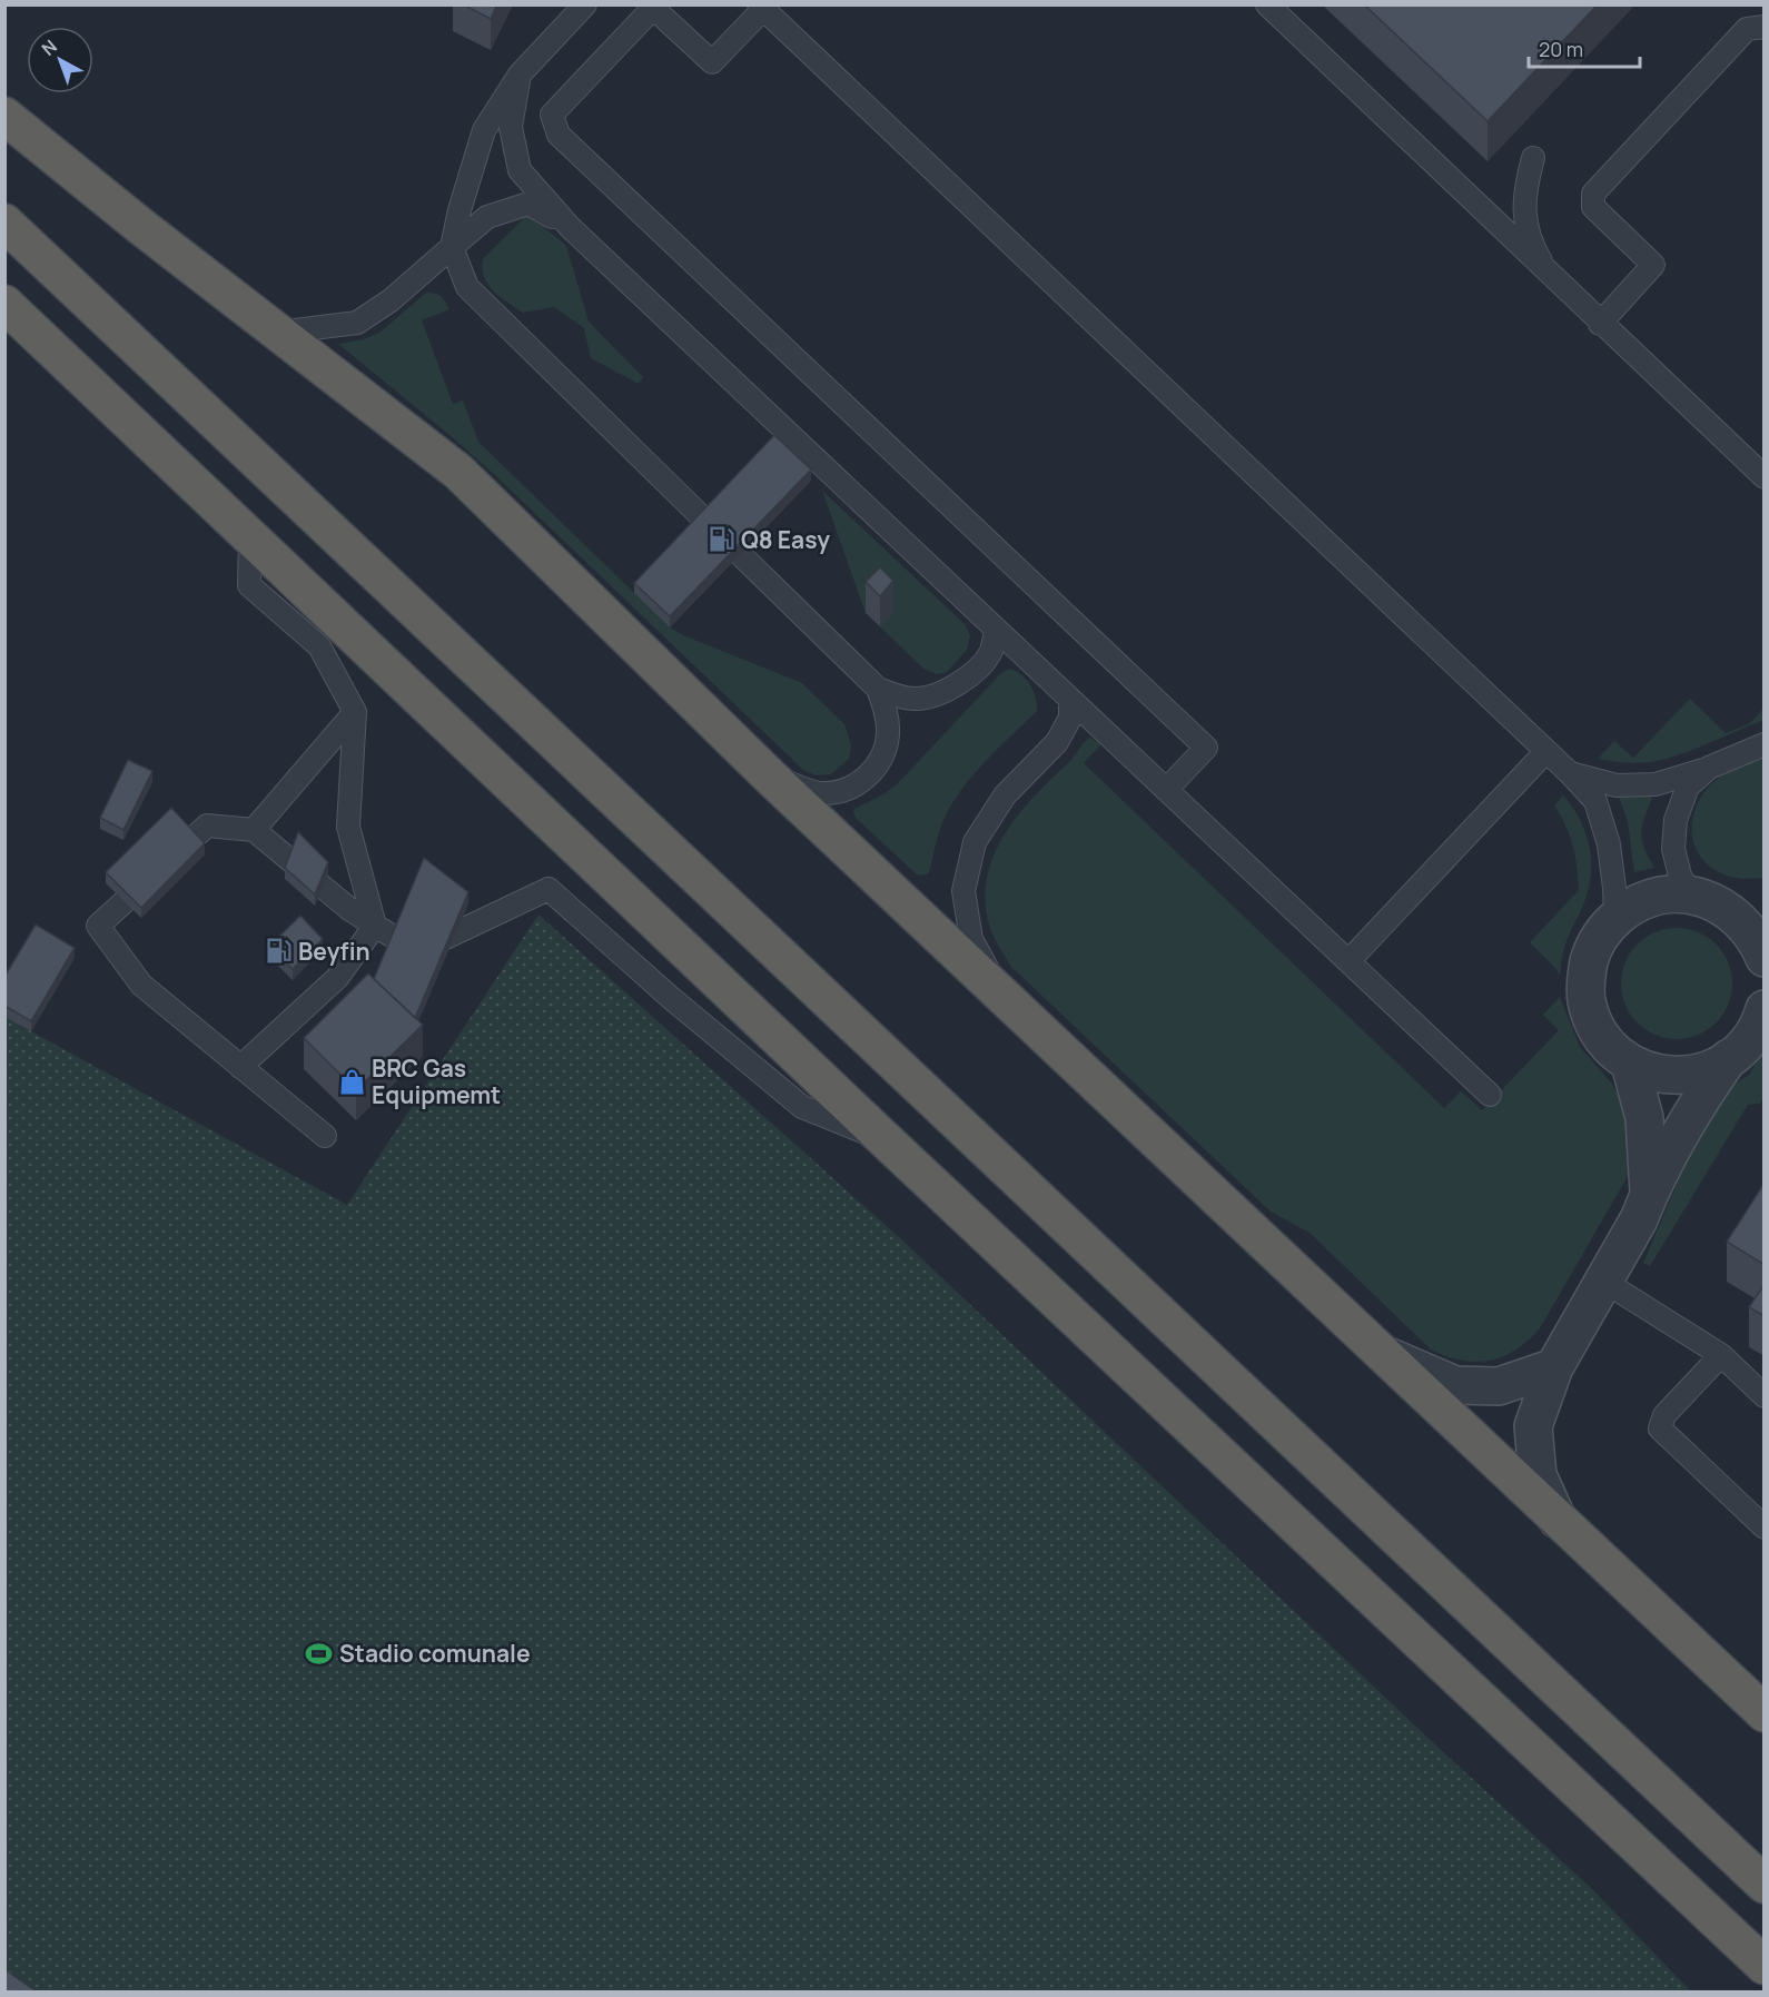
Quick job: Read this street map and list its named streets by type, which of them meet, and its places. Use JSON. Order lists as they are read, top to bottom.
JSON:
{
  "places": {
    "fuel station": ["Q8 Easy", "Beyfin"],
    "shop": ["BRC Gas Equipmemt"],
    "sports": ["Stadio comunale"]
  },
  "scale_bar": "20 m",
  "north": "top left"
}
